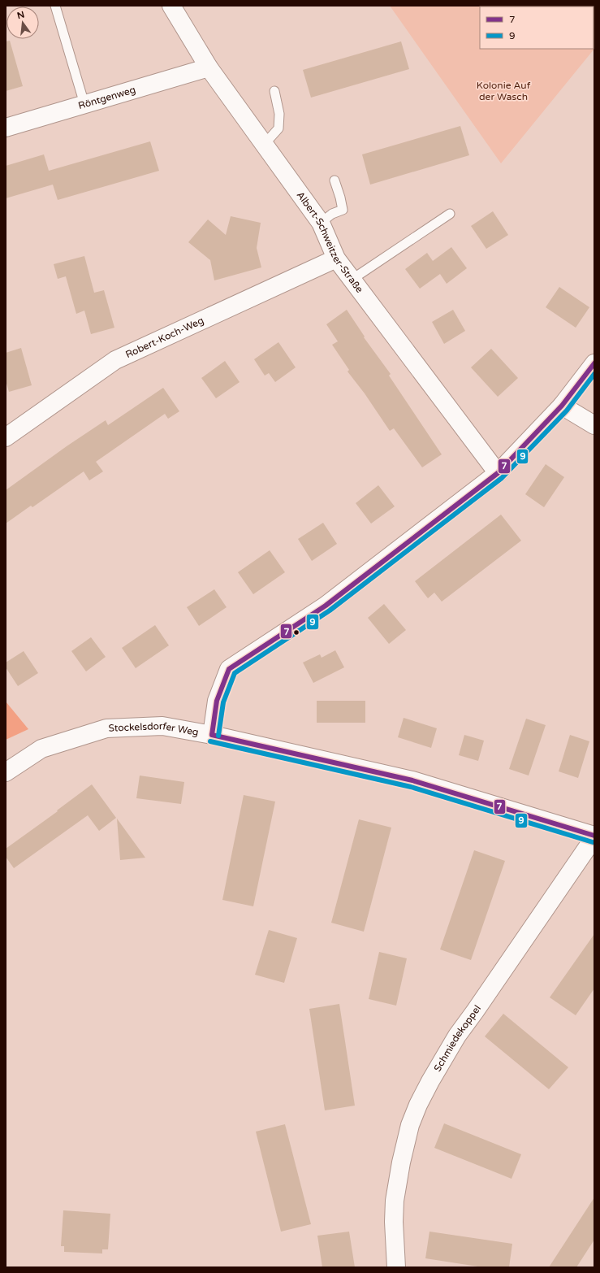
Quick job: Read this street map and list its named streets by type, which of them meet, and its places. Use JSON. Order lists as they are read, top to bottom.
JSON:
{
  "streets": {
    "street": [
      "Röntgenweg",
      "Albert-Schweitzer-Straße",
      "Robert-Koch-Weg",
      "Stockelsdorfer Weg",
      "Schmiedekoppel"
    ]
  },
  "crossings": [
    ["Röntgenweg", "Albert-Schweitzer-Straße"],
    ["Albert-Schweitzer-Straße", "Robert-Koch-Weg"],
    ["Albert-Schweitzer-Straße", "Stockelsdorfer Weg"]
  ],
  "parks": ["Kolonie Auf der Wasch"],
  "lines": ["transit line 7", "transit line 9"],
  "legend": ["7", "9"],
  "north": "top"
}
